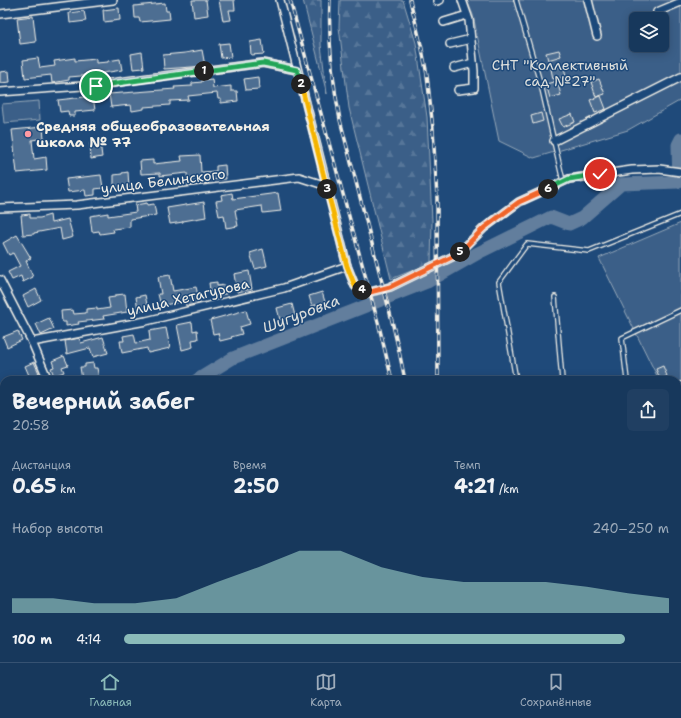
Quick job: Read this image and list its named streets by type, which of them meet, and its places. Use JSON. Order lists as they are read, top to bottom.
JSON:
{
  "streets": {
    "street": ["улица Белинского", "улица Хетагурова"]
  },
  "water": ["Шугуровка"],
  "parks": ["СНТ \"Коллективный сад №27\""],
  "places": ["Средняя общеобразовательная школа № 77"],
  "page": {
    "pins": [
      "1",
      "2",
      "3",
      "6",
      "5",
      "4"
    ],
    "heading": ["Вечерний забег", "20:58"],
    "stats": [
      ["Дистанция", "0.65 km"],
      ["Время", "2:50"],
      ["Темп", "4:21 /km"]
    ],
    "chart": ["Набор высоты", "240–250 m"],
    "list": [
      {
        "name": "100 m",
        "note": "4:14"
      }
    ],
    "tabs": ["Главная", "Карта", "Сохранённые"]
  }
}
